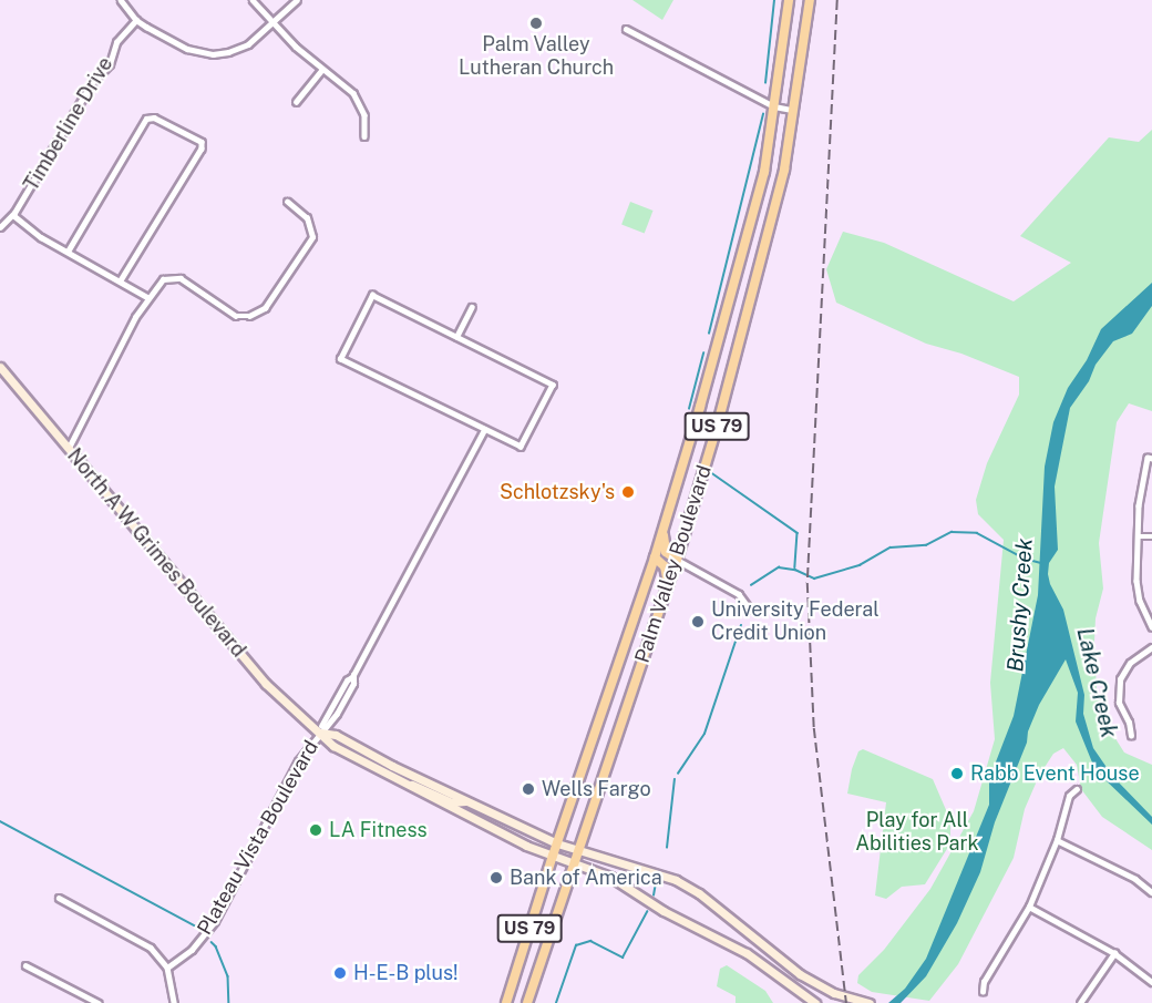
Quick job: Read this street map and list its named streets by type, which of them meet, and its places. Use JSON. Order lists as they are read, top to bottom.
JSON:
{
  "streets": {
    "highway": ["US 79", "Palm Valley Boulevard"],
    "main road": ["North A W Grimes Boulevard"],
    "street": ["Timberline Drive", "Plateau Vista Boulevard"]
  },
  "crossings": [
    ["North A W Grimes Boulevard", "Palm Valley Boulevard"],
    ["North A W Grimes Boulevard", "Plateau Vista Boulevard"]
  ],
  "water": ["Brushy Creek", "Lake Creek"],
  "parks": ["Play for All Abilities Park"],
  "places": [
    "Palm Valley Lutheran Church",
    "Schlotzsky's",
    "University Federal Credit Union",
    "Rabb Event House",
    "Wells Fargo",
    "LA Fitness",
    "Bank of America",
    "H-E-B plus!"
  ]
}
